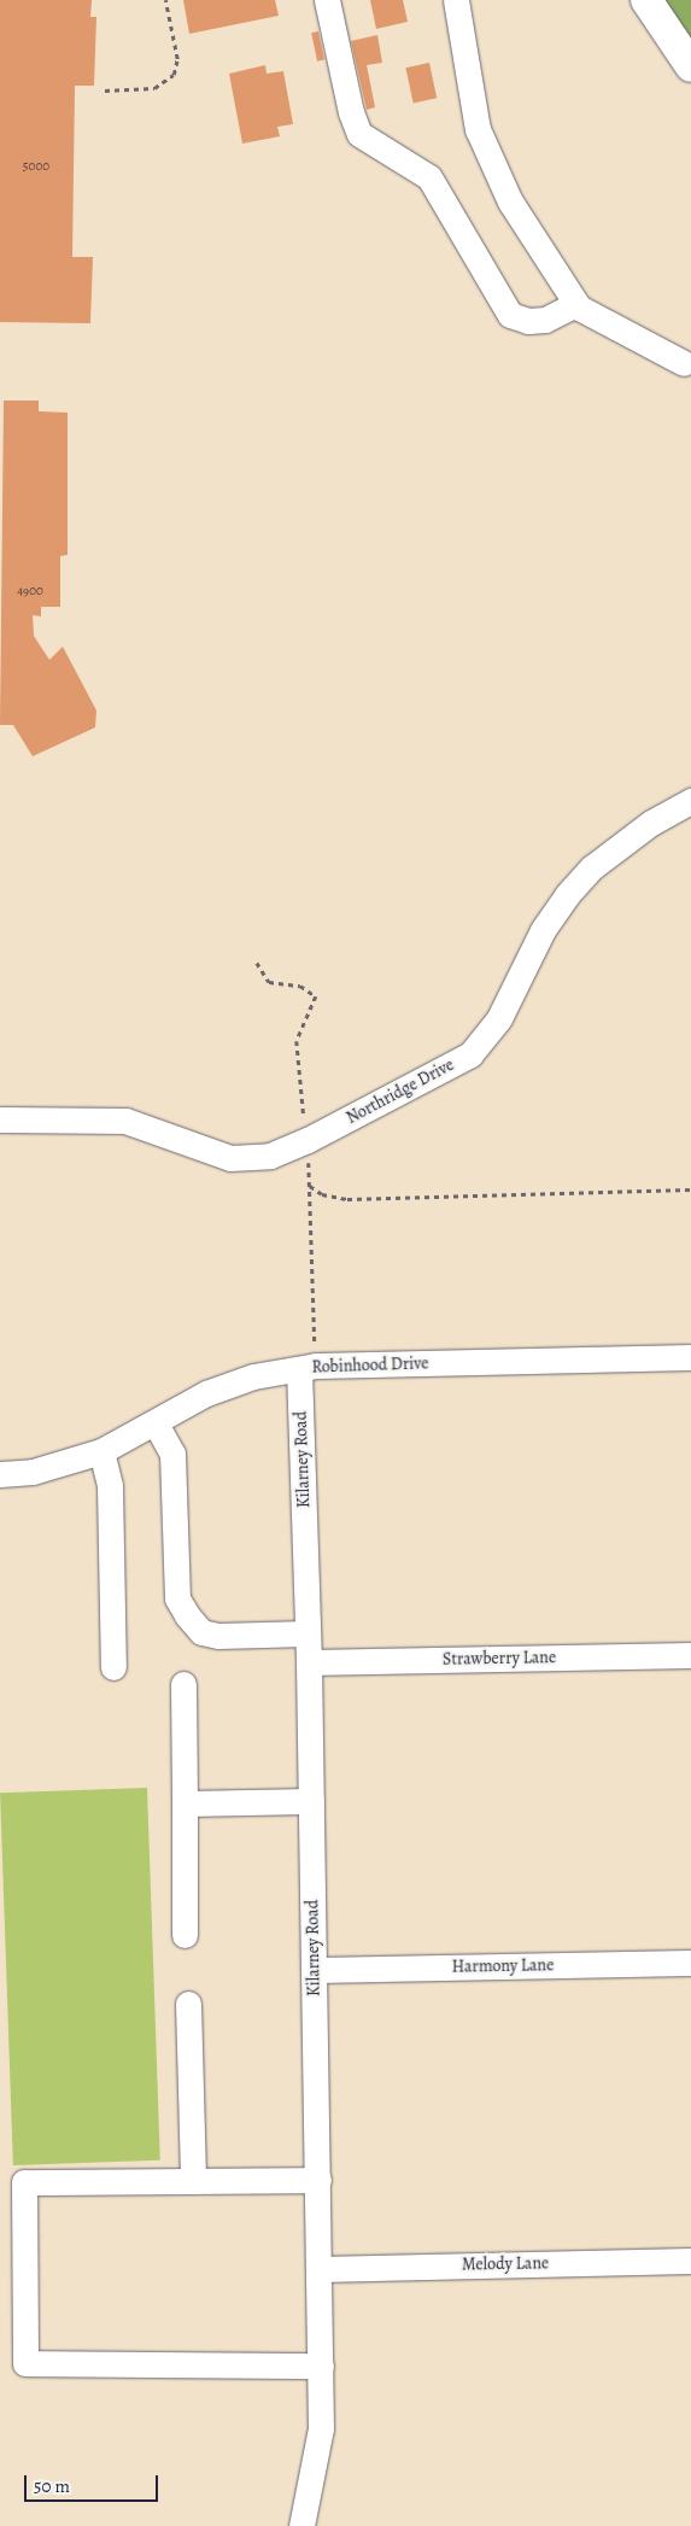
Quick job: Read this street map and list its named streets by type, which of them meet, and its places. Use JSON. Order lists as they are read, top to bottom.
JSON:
{
  "streets": {
    "street": [
      "Northridge Drive",
      "Robinhood Drive",
      "Kilarney Road",
      "Strawberry Lane",
      "Harmony Lane",
      "Melody Lane"
    ]
  },
  "crossings": [
    ["Robinhood Drive", "Kilarney Road"],
    ["Kilarney Road", "Strawberry Lane"],
    ["Kilarney Road", "Harmony Lane"],
    ["Kilarney Road", "Melody Lane"]
  ],
  "house_numbers": ["5000", "4900"],
  "scale_bar": "50 m"
}
